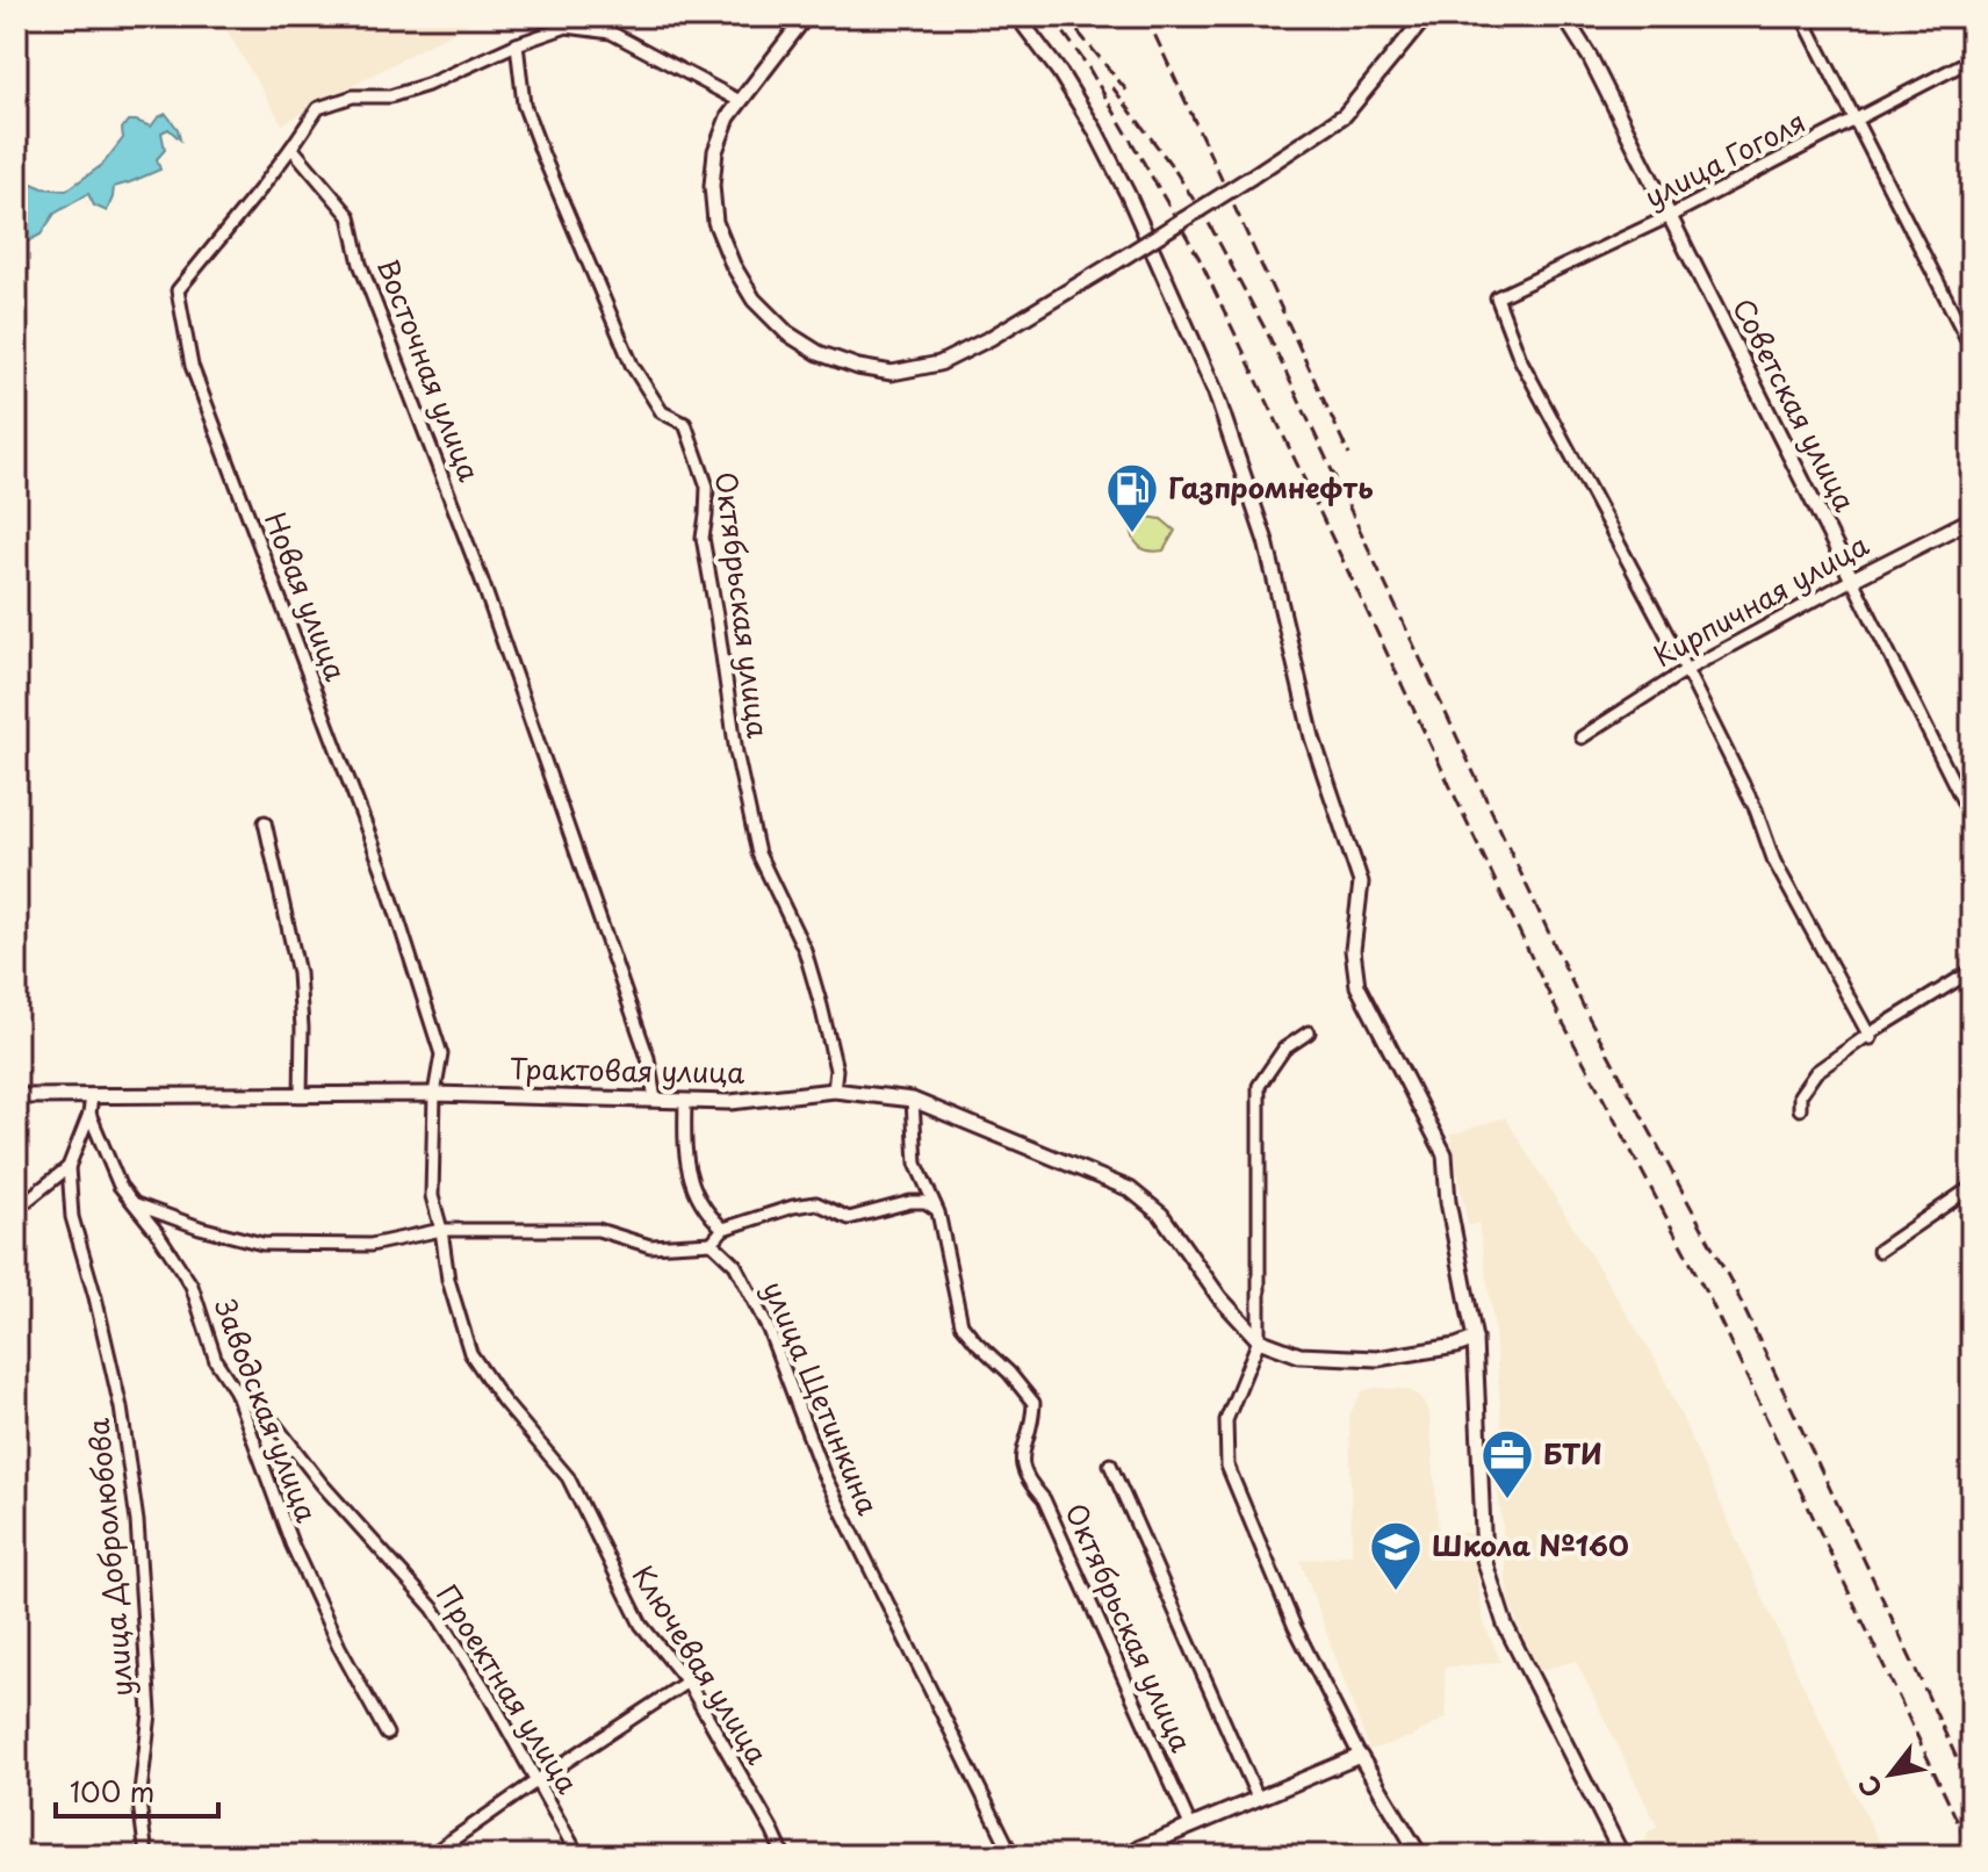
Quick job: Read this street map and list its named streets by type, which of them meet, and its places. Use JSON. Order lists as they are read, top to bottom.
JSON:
{
  "streets": {
    "street": [
      "улица Гоголя",
      "Восточная улица",
      "Советская улица",
      "Новая улица",
      "Кирпичная улица",
      "Октябрьская улица",
      "Трактовая улица",
      "улица Щетинкина",
      "Заводская улица",
      "улица Добролюбова",
      "Ключевая улица",
      "Проектная улица"
    ]
  },
  "crossings": [
    ["улица Гоголя", "Советская улица"],
    ["улица Гоголя", "Кирпичная улица"],
    ["Восточная улица", "Новая улица"],
    ["Восточная улица", "Трактовая улица"],
    ["Советская улица", "Кирпичная улица"],
    ["Новая улица", "Трактовая улица"],
    ["Новая улица", "Ключевая улица"],
    ["Октябрьская улица", "Трактовая улица"],
    ["Трактовая улица", "улица Добролюбова"],
    ["Трактовая улица", "Ключевая улица"],
    ["Заводская улица", "улица Добролюбова"],
    ["Заводская улица", "Проектная улица"]
  ],
  "places": {
    "fuel station": ["Газпромнефть"],
    "office": ["БТИ"],
    "school or university": ["Школа №160"]
  },
  "scale_bar": "100 m",
  "north": "bottom left"
}
